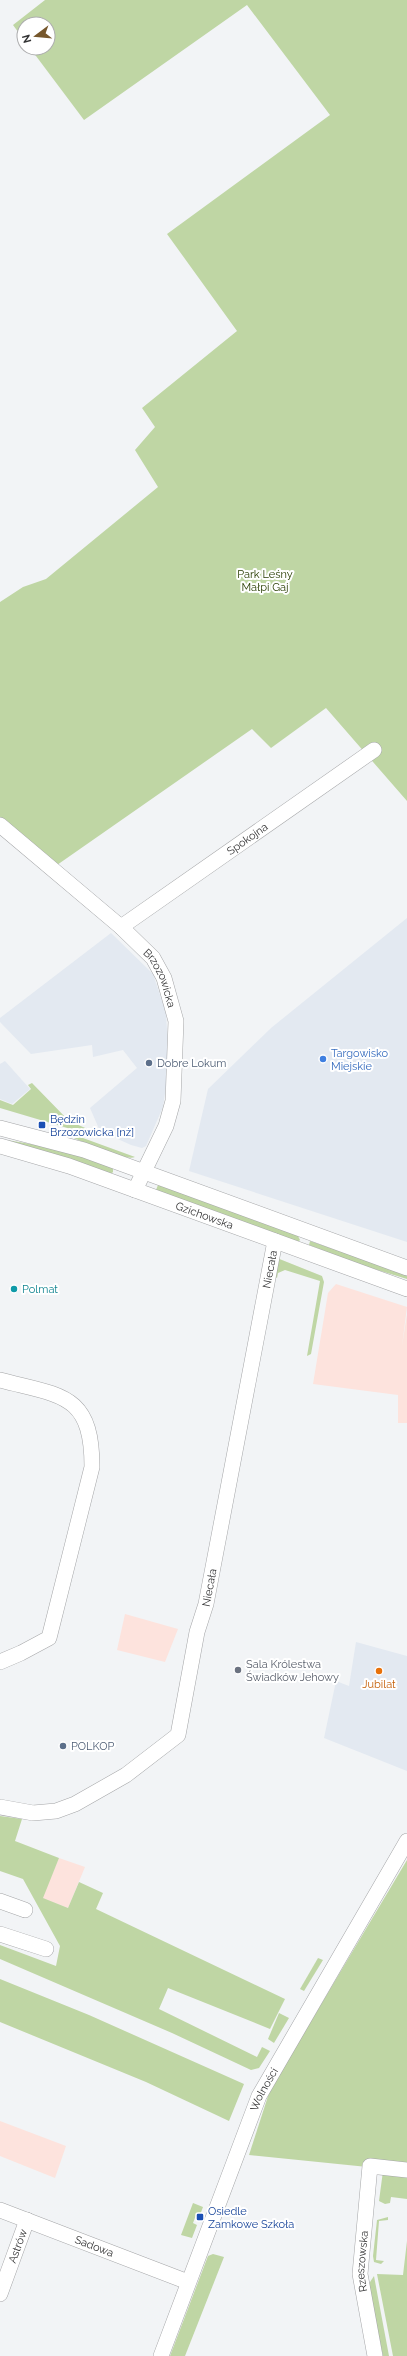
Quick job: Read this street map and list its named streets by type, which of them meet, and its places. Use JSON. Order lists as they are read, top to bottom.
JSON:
{
  "streets": {
    "street": [
      "Spokojna",
      "Brzozowicka",
      "Gzichowska",
      "Niecała",
      "Wolności",
      "Astrów",
      "Sadowa",
      "Rzeszowska"
    ]
  },
  "crossings": [
    ["Spokojna", "Brzozowicka"],
    ["Brzozowicka", "Gzichowska"],
    ["Gzichowska", "Niecała"],
    ["Wolności", "Sadowa"],
    ["Astrów", "Sadowa"]
  ],
  "parks": ["Park Leśny Małpi Gaj"],
  "places": {
    "other": [
      "Targowisko Miejskie",
      "Dobre Lokum",
      "Polmat",
      "Sala Królestwa Świadków Jehowy",
      "Jubilat",
      "POLKOP"
    ],
    "transit": ["Będzin Brzozowicka [nż]", "Osiedle Zamkowe Szkoła"]
  },
  "north": "left"
}
